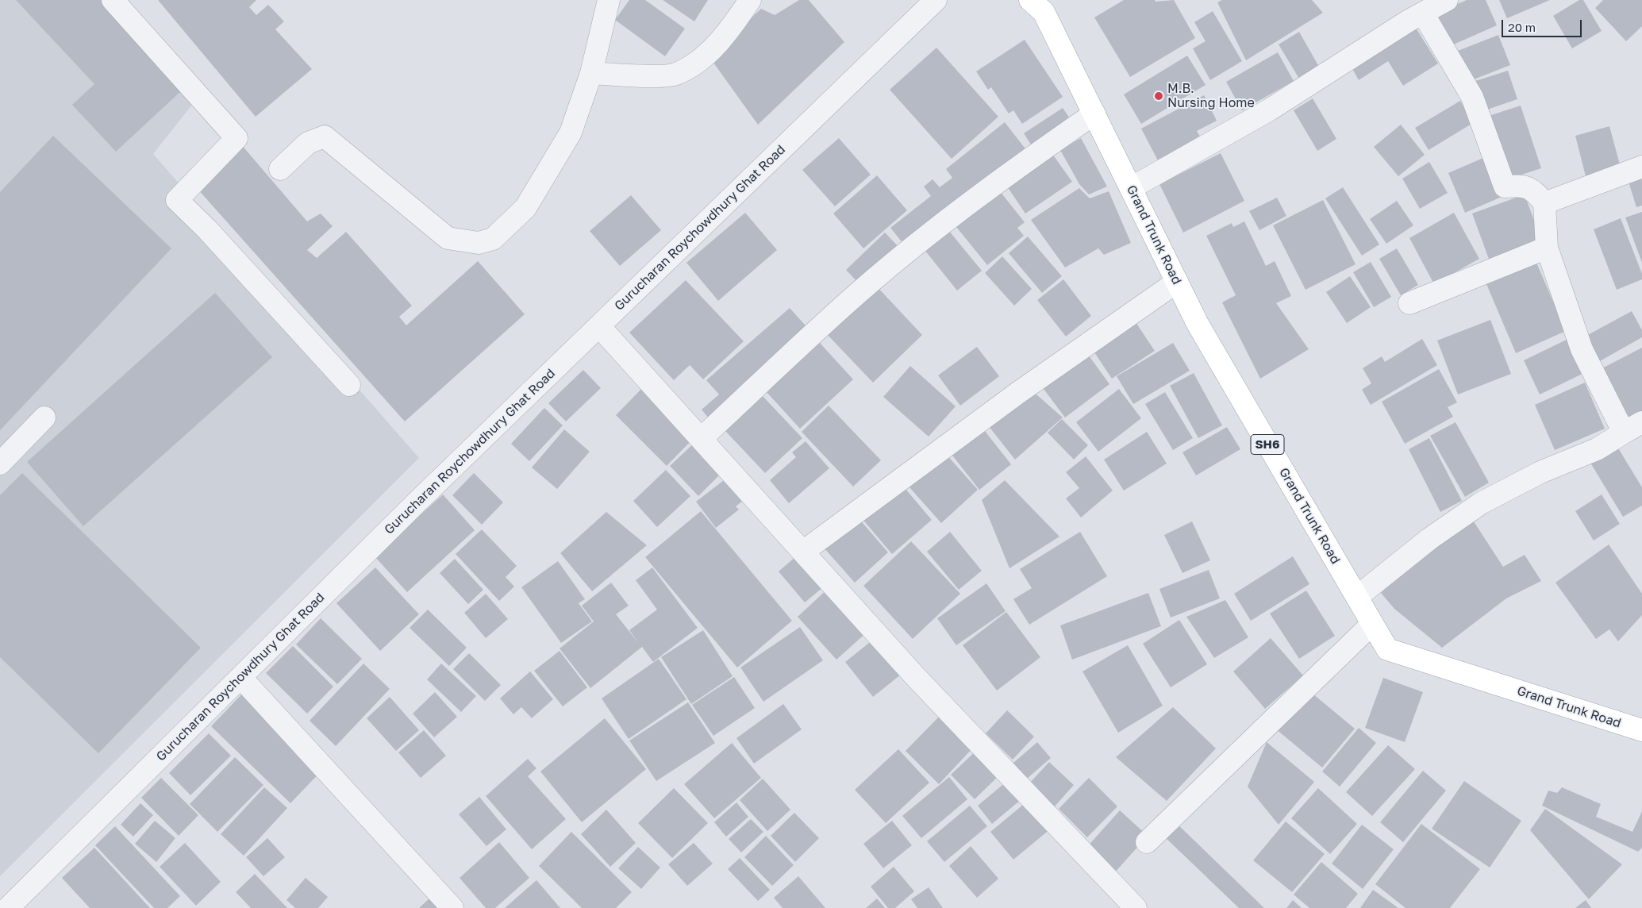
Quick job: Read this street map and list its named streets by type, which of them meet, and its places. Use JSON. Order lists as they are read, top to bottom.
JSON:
{
  "streets": {
    "main road": ["Grand Trunk Road", "SH6"],
    "street": ["Gurucharan Roychowdhury Ghat Road"]
  },
  "places": ["M.B. Nursing Home"],
  "scale_bar": "20 m"
}
